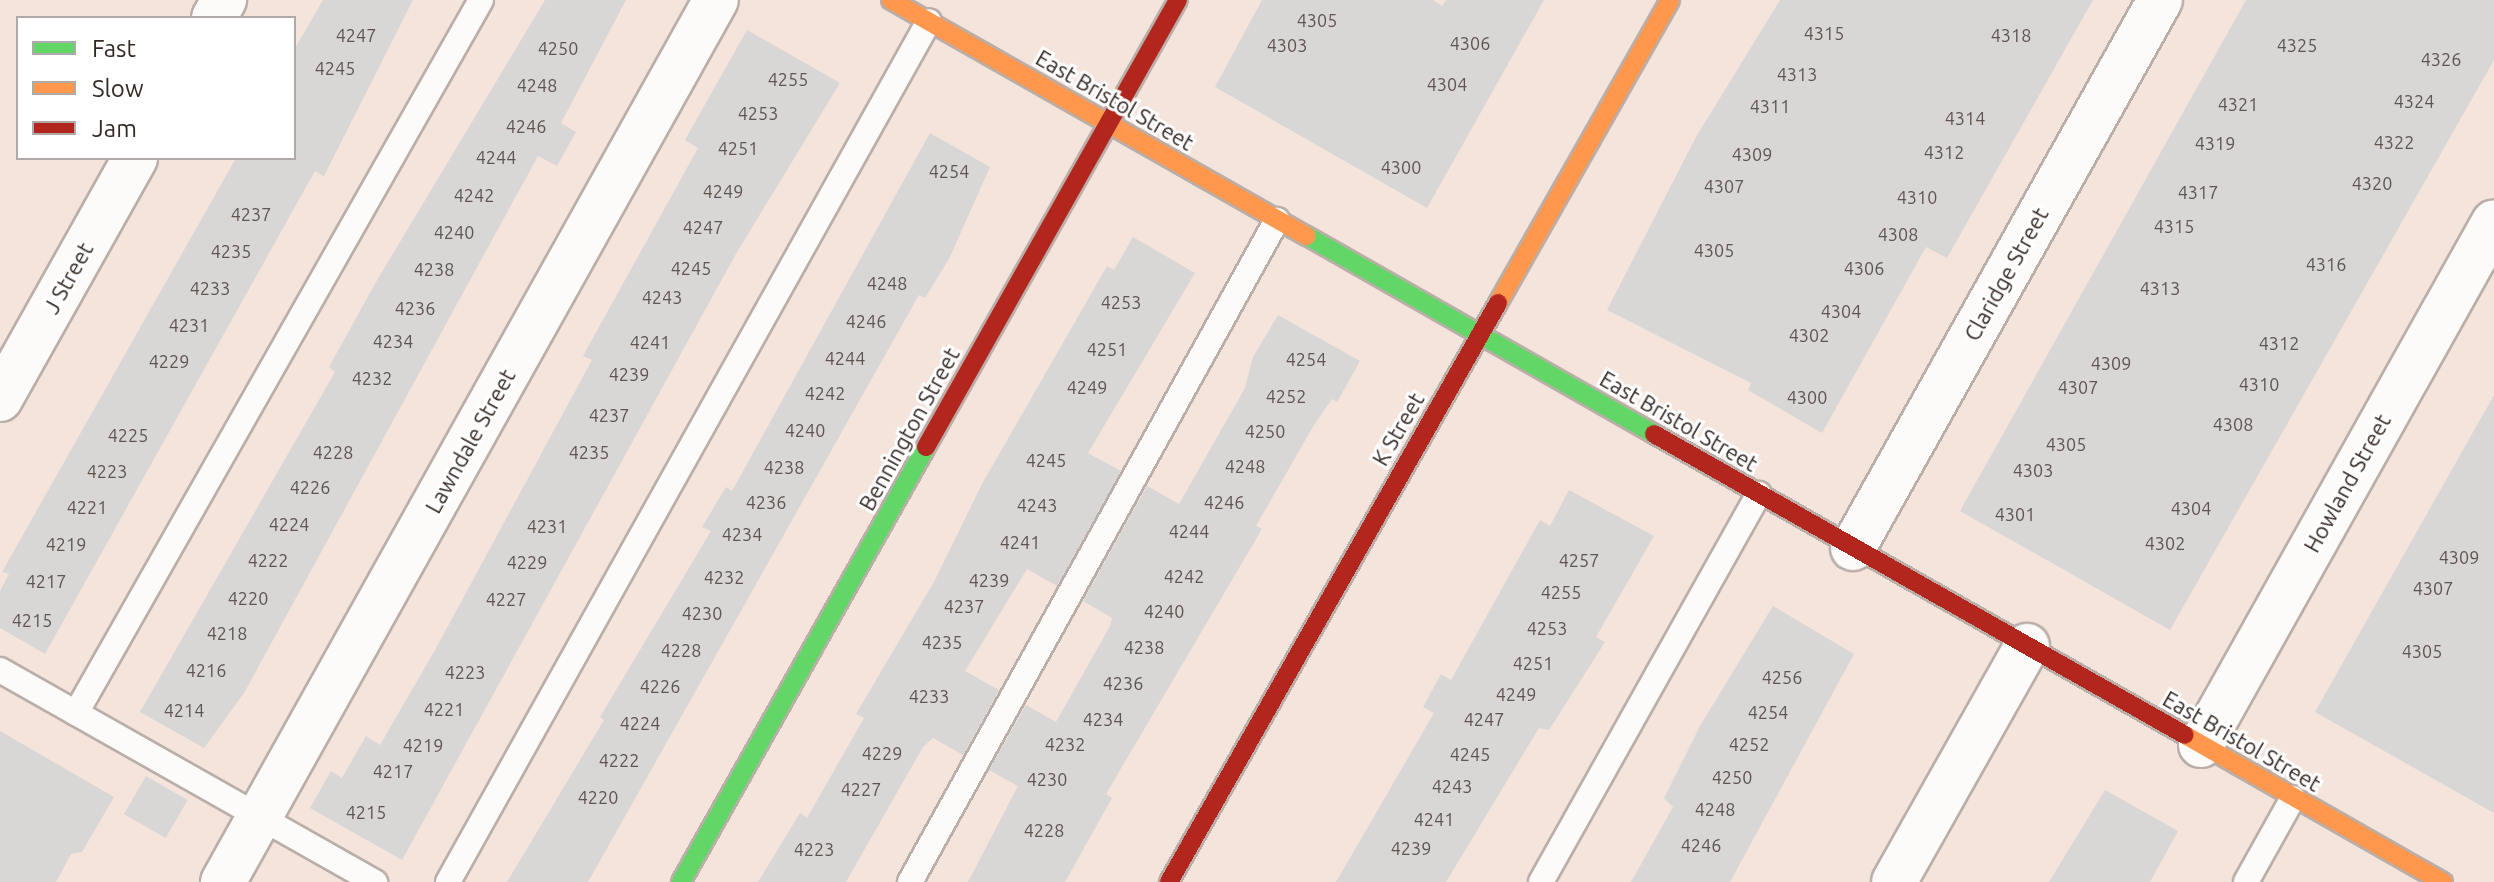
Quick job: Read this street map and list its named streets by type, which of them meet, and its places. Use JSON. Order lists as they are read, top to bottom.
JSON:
{
  "streets": {
    "street": [
      "East Bristol Street",
      "Claridge Street",
      "J Street",
      "Bennington Street",
      "K Street",
      "Lawndale Street",
      "Howland Street"
    ]
  },
  "crossings": [
    ["East Bristol Street", "Claridge Street"],
    ["East Bristol Street", "Bennington Street"],
    ["East Bristol Street", "K Street"],
    ["East Bristol Street", "Howland Street"]
  ],
  "house_numbers": [
    "4305",
    "4315",
    "4247",
    "4318",
    "4306",
    "4303",
    "4325",
    "4250",
    "4326",
    "4245",
    "4313",
    "4255",
    "4304",
    "4248",
    "4324",
    "4321",
    "4311",
    "4253",
    "4314",
    "4246",
    "4322",
    "4319",
    "4251",
    "4312",
    "4309",
    "4244",
    "4300",
    "4254",
    "4320",
    "4307",
    "4249",
    "4317",
    "4242",
    "4310",
    "4237",
    "4315",
    "4247",
    "4240",
    "4308",
    "4305",
    "4235",
    "4316",
    "4245",
    "4306",
    "4238",
    "4248",
    "4233",
    "4313",
    "4243",
    "4253",
    "4236",
    "4304",
    "4246",
    "4231",
    "4302",
    "4234",
    "4241",
    "4312",
    "4251",
    "4244",
    "4254",
    "4229",
    "4309",
    "4239",
    "4232",
    "4310",
    "4249",
    "4307",
    "4242",
    "4252",
    "4300",
    "4237",
    "4308",
    "4240",
    "4250",
    "4225",
    "4305",
    "4228",
    "4235",
    "4245",
    "4248",
    "4238",
    "4303",
    "4223",
    "4226",
    "4236",
    "4246",
    "4243",
    "4221",
    "4304",
    "4301",
    "4224",
    "4231",
    "4244",
    "4234",
    "4241",
    "4302",
    "4219",
    "4309",
    "4222",
    "4257",
    "4229",
    "4242",
    "4232",
    "4239",
    "4217",
    "4307",
    "4255",
    "4220",
    "4227",
    "4237",
    "4240",
    "4230",
    "4215",
    "4253",
    "4218",
    "4235",
    "4238",
    "4228",
    "4305",
    "4251",
    "4216",
    "4223",
    "4256",
    "4236",
    "4226",
    "4249",
    "4233",
    "4221",
    "4214",
    "4254",
    "4234",
    "4247",
    "4224",
    "4232",
    "4252",
    "4219",
    "4229",
    "4245",
    "4222",
    "4217",
    "4250",
    "4230",
    "4243",
    "4227",
    "4220",
    "4248",
    "4215",
    "4241",
    "4228",
    "4246",
    "4239",
    "4223"
  ],
  "legend": ["Fast", "Slow", "Jam"]
}
